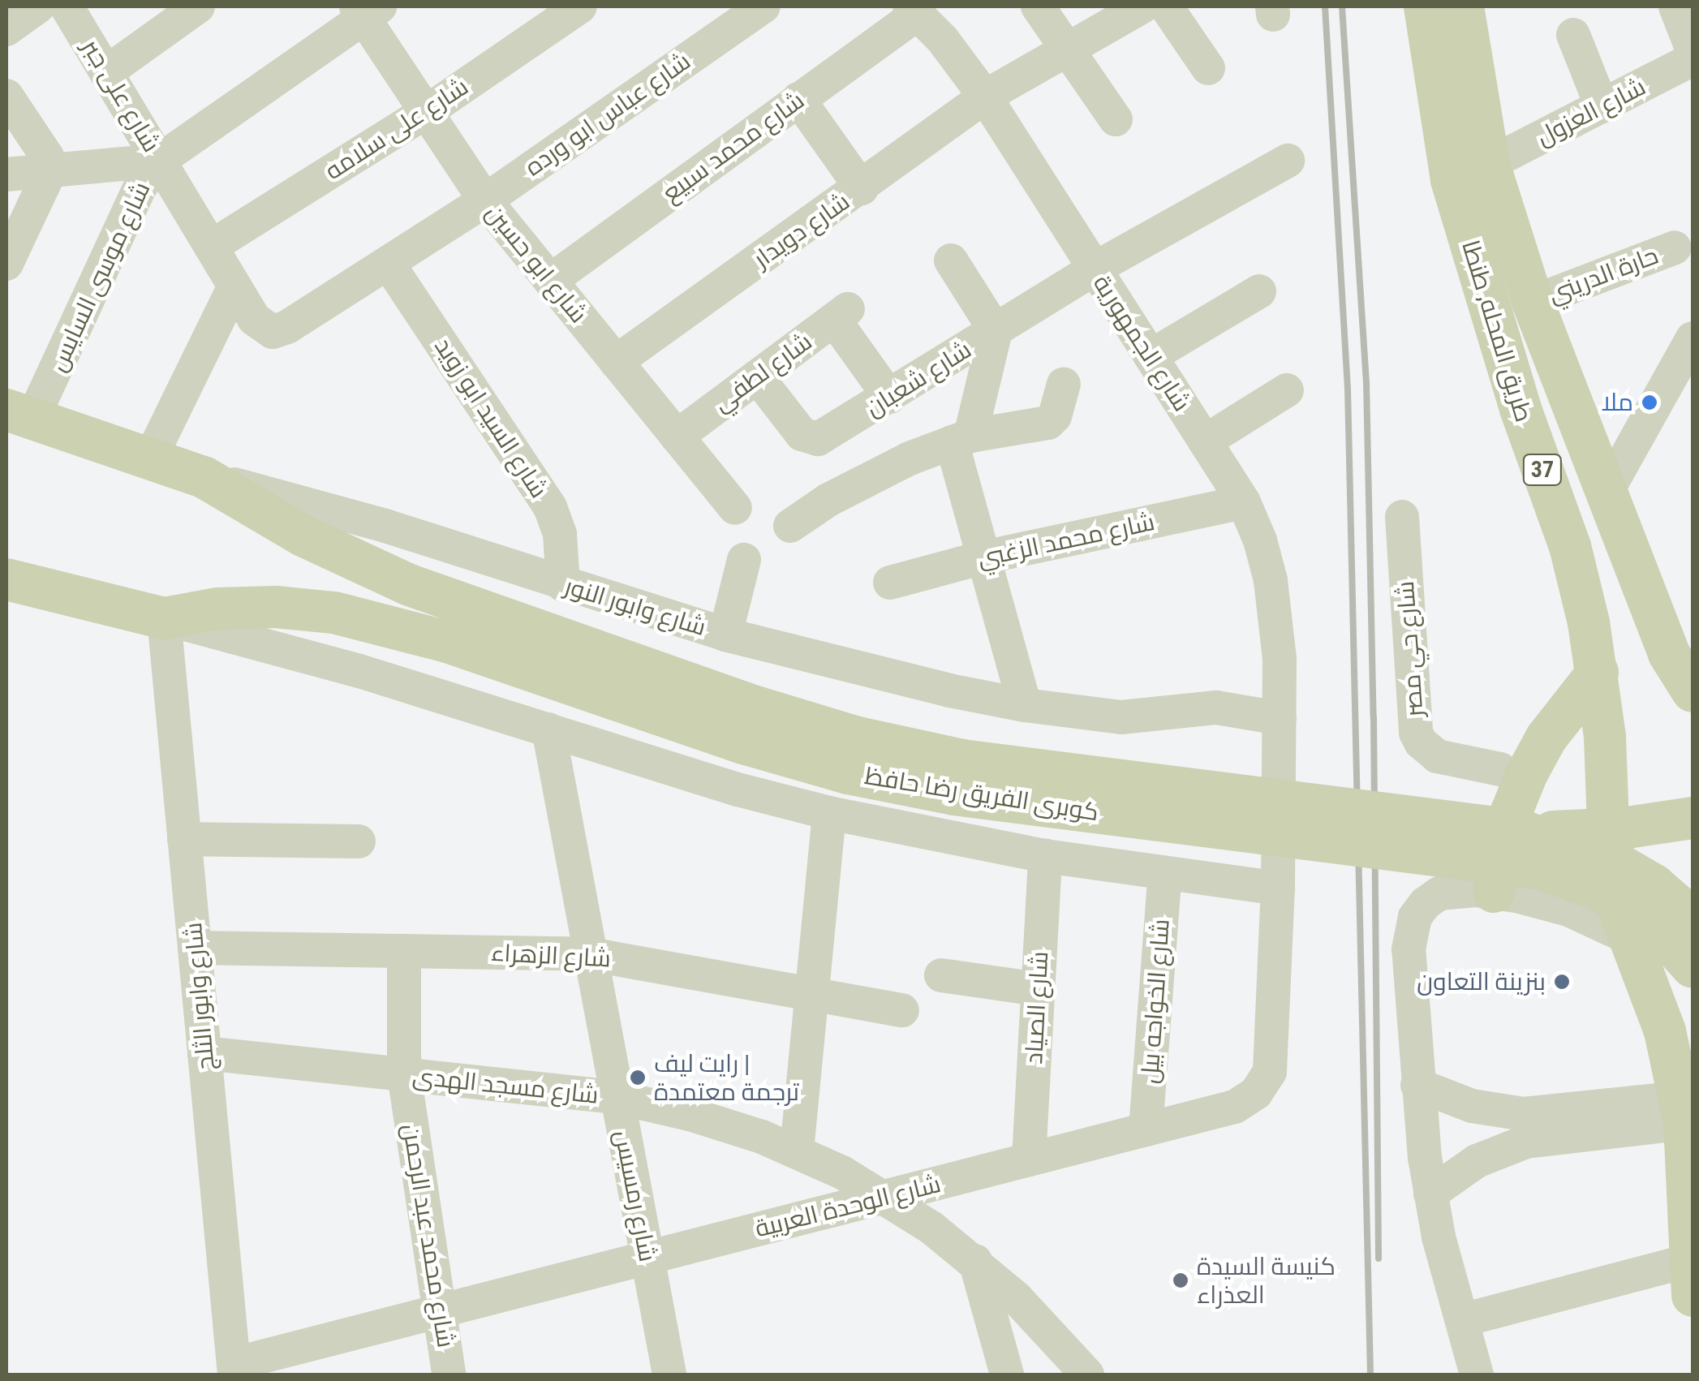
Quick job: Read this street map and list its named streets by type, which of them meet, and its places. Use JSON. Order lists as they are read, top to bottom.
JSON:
{
  "streets": {
    "main road": [
      "طريق المحله, طنطا",
      "37",
      "شارع وابور النور",
      "كوبرى الفريق رضا حافظ"
    ],
    "street": [
      "شارع على جبر",
      "شارع العزول",
      "شارع عباس ابو ورده",
      "شارع على سلامه",
      "شارع محمد سبيع",
      "شارع دويدار",
      "شارع ابو حسين",
      "حارة الدريني",
      "شارع موسى السايس",
      "شارع الجمهورية",
      "شارع لطفي",
      "شارع شعبان",
      "شارع السيد ابو زويد",
      "شارع محمد الزغبي",
      "شارع حي مصر",
      "شارع الزهراء",
      "شارع وابور الثلج",
      "شارع الخواجه بيل",
      "شارع الصياد",
      "شارع مسجد الهدى",
      "شارع رمسيس",
      "شارع الوحدة العربية",
      "شارع محمد عبد الرحمن"
    ]
  },
  "crossings": [
    ["شارع على جبر", "شارع عباس ابو ورده"],
    ["شارع على جبر", "شارع على سلامه"],
    ["شارع على جبر", "شارع موسى السايس"],
    ["شارع العزول", "طريق المحله, طنطا"],
    ["شارع عباس ابو ورده", "شارع ابو حسين"],
    ["شارع عباس ابو ورده", "شارع السيد ابو زويد"],
    ["شارع على سلامه", "شارع ابو حسين"],
    ["شارع محمد سبيع", "شارع ابو حسين"],
    ["شارع محمد سبيع", "شارع الجمهورية"],
    ["شارع دويدار", "شارع ابو حسين"],
    ["شارع دويدار", "شارع الجمهورية"],
    ["شارع ابو حسين", "شارع موسى السايس"],
    ["شارع ابو حسين", "شارع لطفي"],
    ["حارة الدريني", "طريق المحله, طنطا"],
    ["شارع موسى السايس", "شارع وابور النور"],
    ["طريق المحله, طنطا", "37"],
    ["شارع الجمهورية", "شارع شعبان"],
    ["شارع الجمهورية", "شارع محمد الزغبي"],
    ["شارع الجمهورية", "شارع وابور النور"],
    ["شارع الجمهورية", "شارع الوحدة العربية"],
    ["شارع لطفي", "شارع شعبان"],
    ["شارع السيد ابو زويد", "شارع وابور النور"],
    ["شارع وابور النور", "كوبرى الفريق رضا حافظ"],
    ["كوبرى الفريق رضا حافظ", "شارع وابور الثلج"],
    ["شارع الزهراء", "شارع وابور الثلج"],
    ["شارع الزهراء", "شارع رمسيس"],
    ["شارع الزهراء", "شارع محمد عبد الرحمن"],
    ["شارع وابور الثلج", "شارع مسجد الهدى"],
    ["شارع وابور الثلج", "شارع الوحدة العربية"],
    ["شارع الخواجه بيل", "شارع الوحدة العربية"],
    ["شارع الصياد", "شارع الوحدة العربية"],
    ["شارع مسجد الهدى", "شارع رمسيس"],
    ["شارع مسجد الهدى", "شارع الوحدة العربية"],
    ["شارع مسجد الهدى", "شارع محمد عبد الرحمن"],
    ["شارع رمسيس", "شارع الوحدة العربية"],
    ["شارع الوحدة العربية", "شارع محمد عبد الرحمن"]
  ],
  "places": [
    "ملا",
    "بنزينة التعاون",
    "رايت ليف | ترجمة معتمدة",
    "كنيسة السيدة العذراء"
  ]
}
